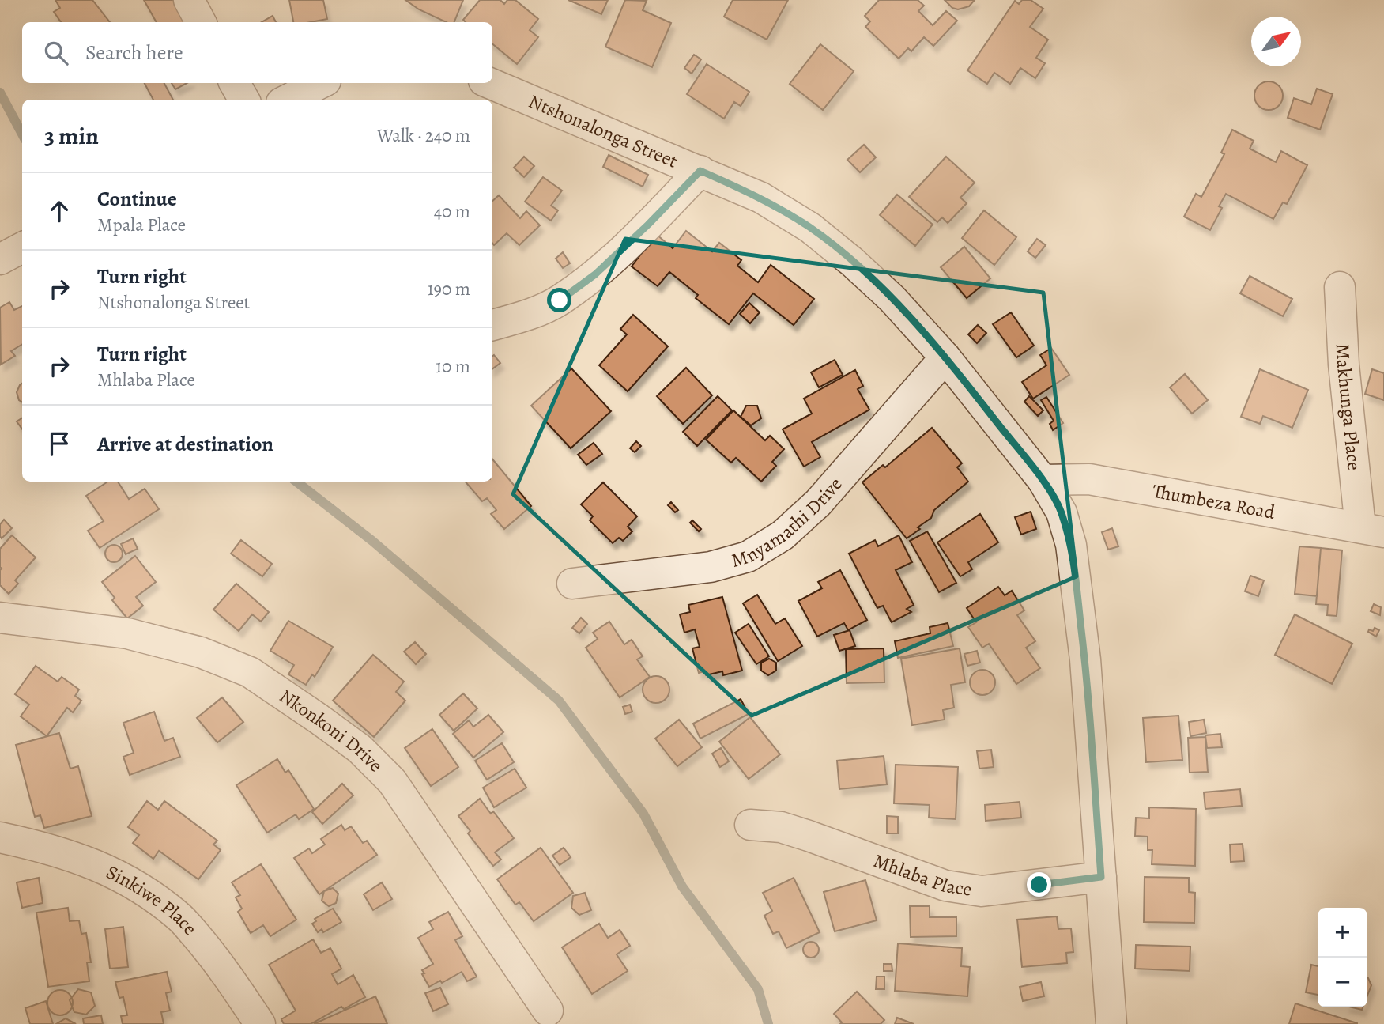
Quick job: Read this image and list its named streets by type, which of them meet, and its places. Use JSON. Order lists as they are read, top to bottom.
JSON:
{
  "streets": {
    "street": [
      "Ntshonalonga Street",
      "Makhunga Place",
      "Thumbeza Road",
      "Mnyamathi Drive",
      "Nkonkoni Drive",
      "Mhlaba Place",
      "Sinkiwe Place"
    ]
  },
  "crossings": [
    ["Ntshonalonga Street", "Thumbeza Road"],
    ["Ntshonalonga Street", "Mnyamathi Drive"],
    ["Ntshonalonga Street", "Mhlaba Place"],
    ["Makhunga Place", "Thumbeza Road"]
  ],
  "north": "top right",
  "page": {
    "search": "Search here",
    "heading": ["3 min", "Walk · 240 m"],
    "list": [
      ["Continue", "Mpala Place", "40 m"],
      ["Turn right", "Ntshonalonga Street", "190 m"],
      ["Turn right", "Mhlaba Place", "10 m"],
      "Arrive at destination"
    ],
    "map_buttons": ["+", "−"]
  }
}
